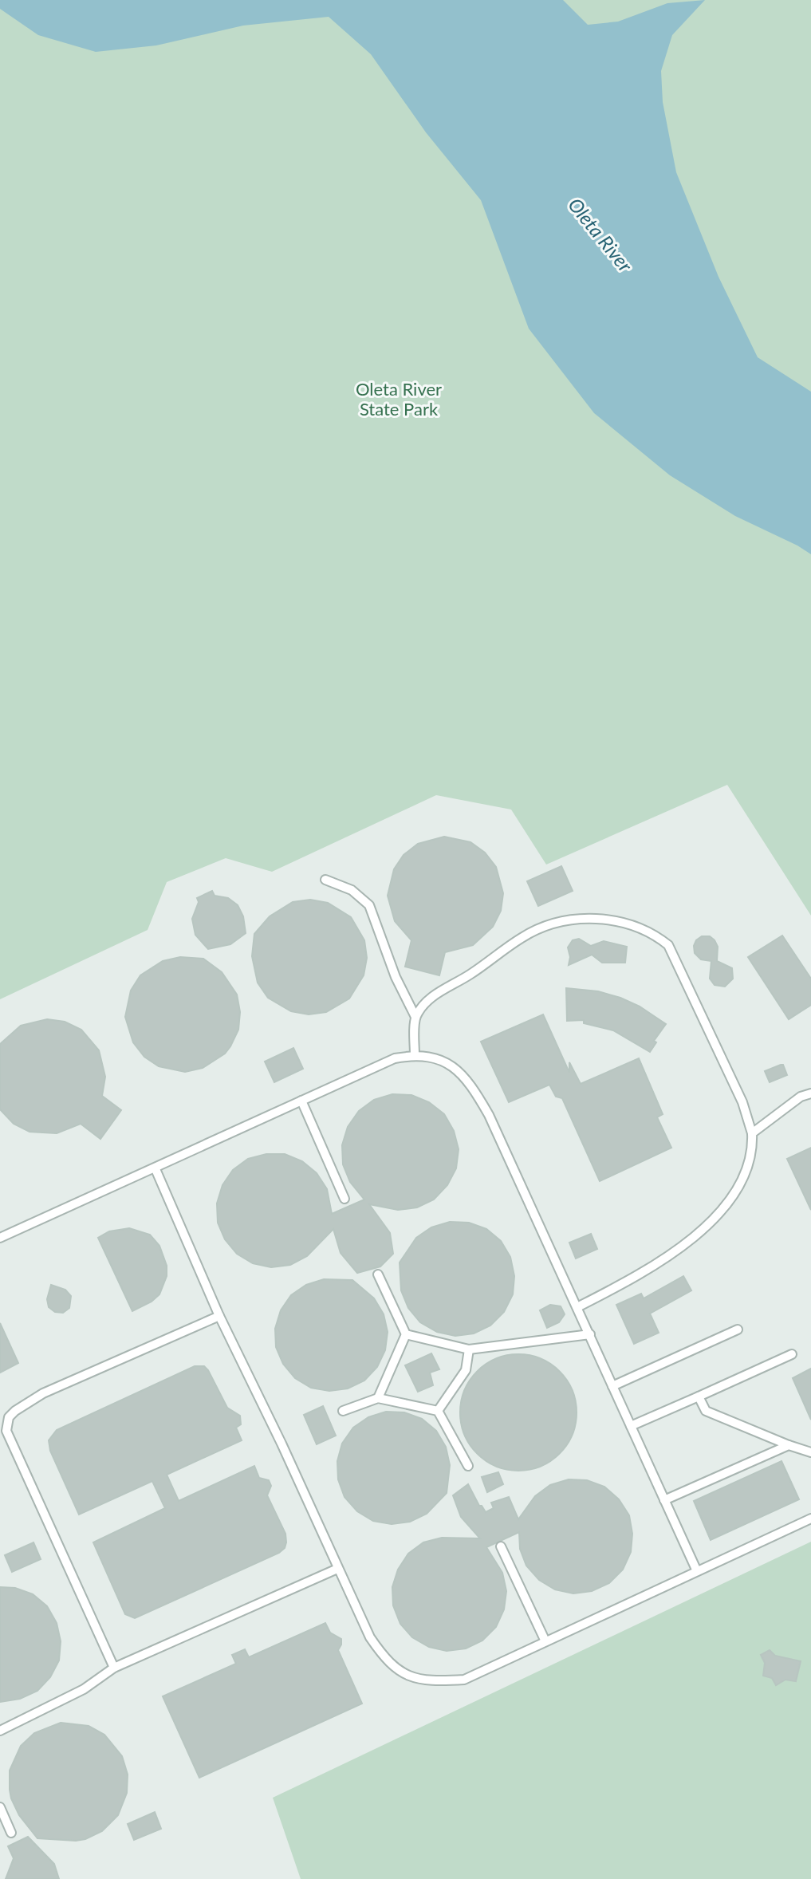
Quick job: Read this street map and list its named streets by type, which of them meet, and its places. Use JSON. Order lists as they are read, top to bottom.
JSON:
{
  "water": ["Oleta River"],
  "parks": ["Oleta River State Park"]
}
